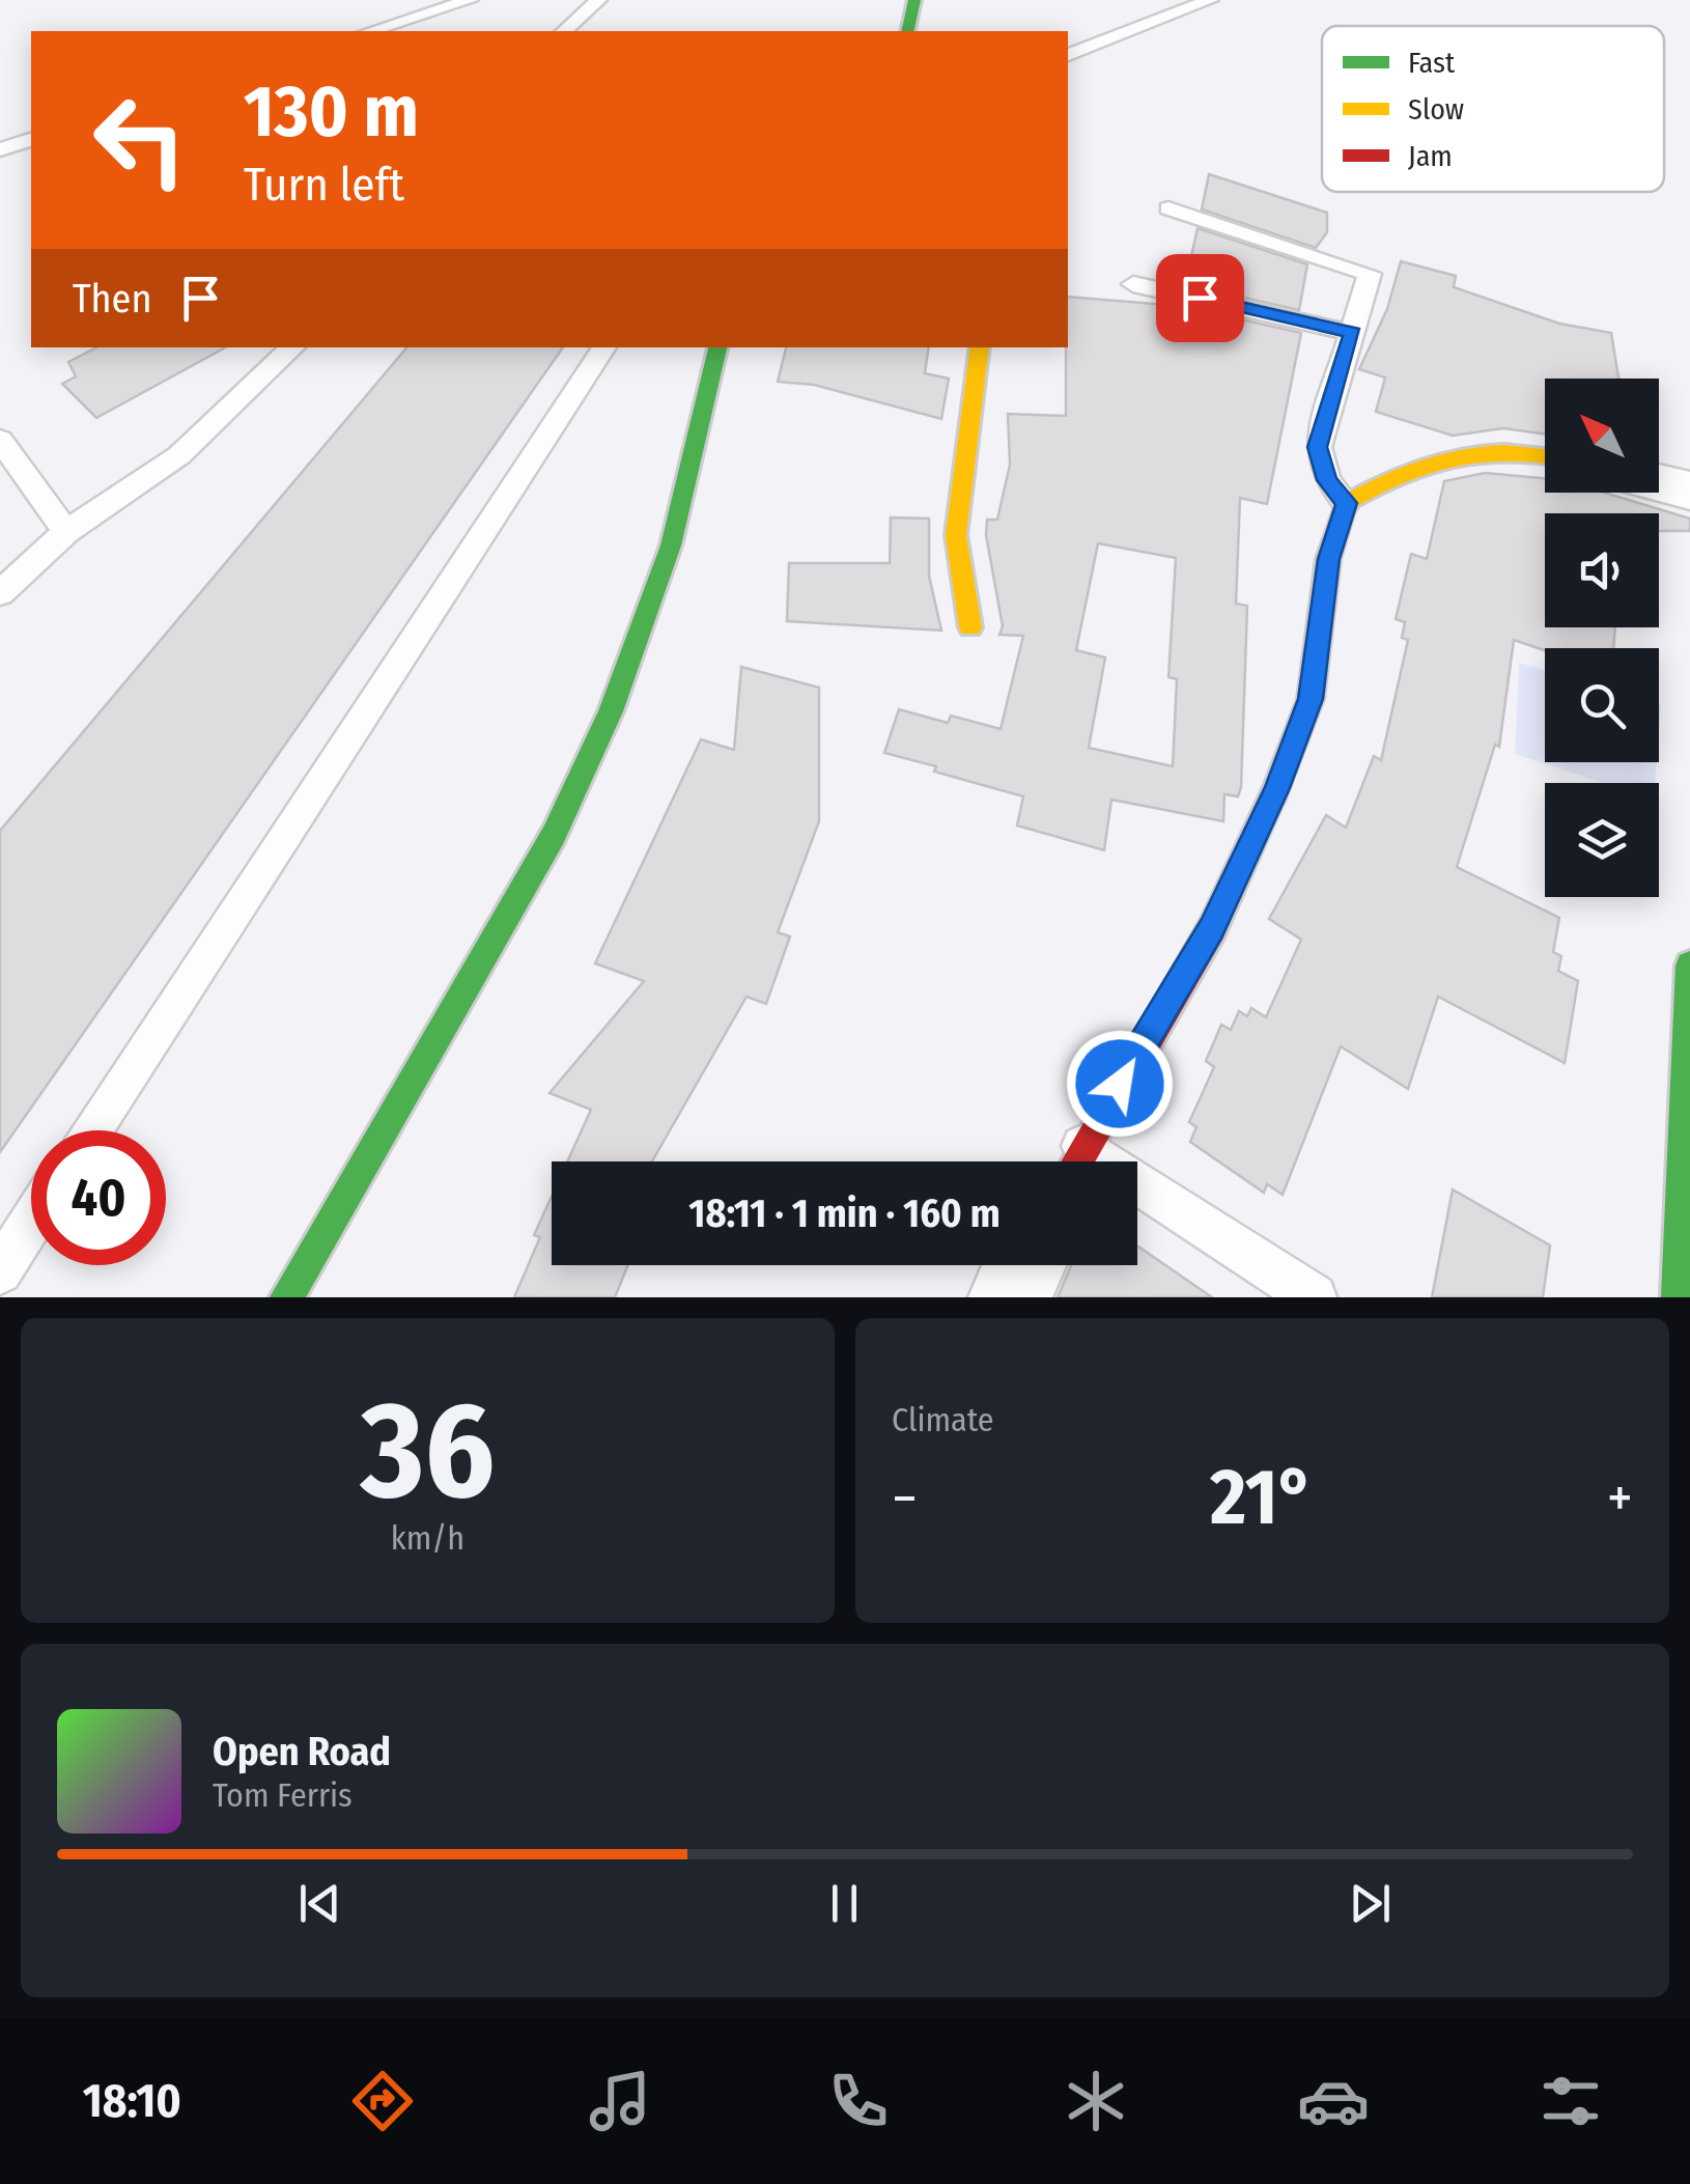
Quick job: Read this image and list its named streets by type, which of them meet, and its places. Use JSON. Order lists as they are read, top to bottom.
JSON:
{
  "legend": ["Fast", "Slow", "Jam"],
  "north": "top left",
  "page": {
    "turn": ["130 m", "Turn left"],
    "then": "Then",
    "limit": "40",
    "trip": "18:11 · 1 min · 160 m",
    "tile": [
      ["36", "km/h"],
      "Climate"
    ],
    "heat": ["−", "21°", "+"],
    "song": ["Open Road", "Tom Ferris"],
    "tabs": "18:10"
  }
}
